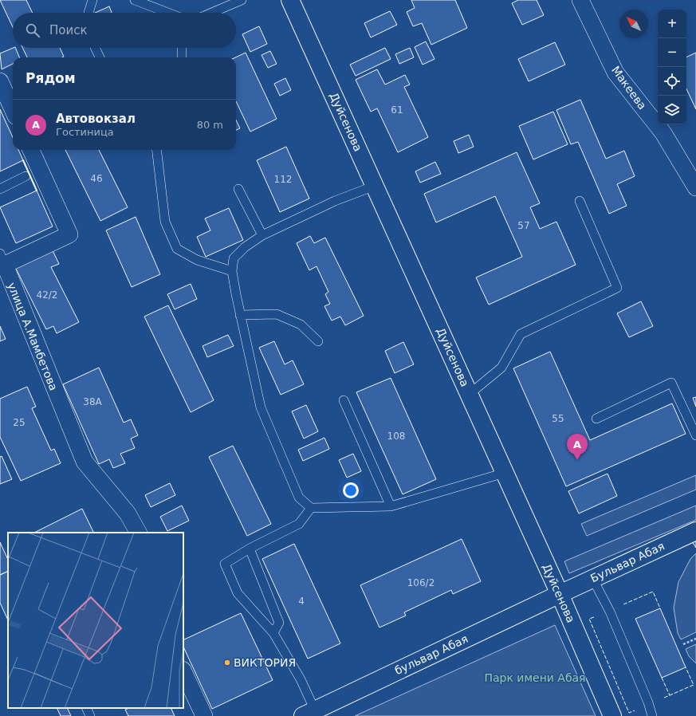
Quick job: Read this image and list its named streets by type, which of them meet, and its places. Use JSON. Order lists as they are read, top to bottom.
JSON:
{
  "streets": {
    "street": [
      "Макеева",
      "Дуйсенова",
      "улица А.Мамбетова",
      "Бульвар Абая",
      "бульвар Абая"
    ]
  },
  "crossings": [
    ["Дуйсенова", "Бульвар Абая"],
    ["Дуйсенова", "бульвар Абая"],
    ["Бульвар Абая", "бульвар Абая"]
  ],
  "parks": ["Парк имени Абая"],
  "places": ["ВИКТОРИЯ"],
  "house_numbers": [
    "61",
    "46",
    "112",
    "57",
    "42/2",
    "38А",
    "55",
    "25",
    "108",
    "106/2",
    "4"
  ],
  "north": "top left",
  "page": {
    "map_buttons": ["+", "−"],
    "search": "Поиск",
    "heading": "Рядом",
    "list": [
      {
        "mark": "A",
        "name": "Автовокзал",
        "note": "Гостиница",
        "value": "80 m"
      }
    ],
    "pins": "A"
  }
}
